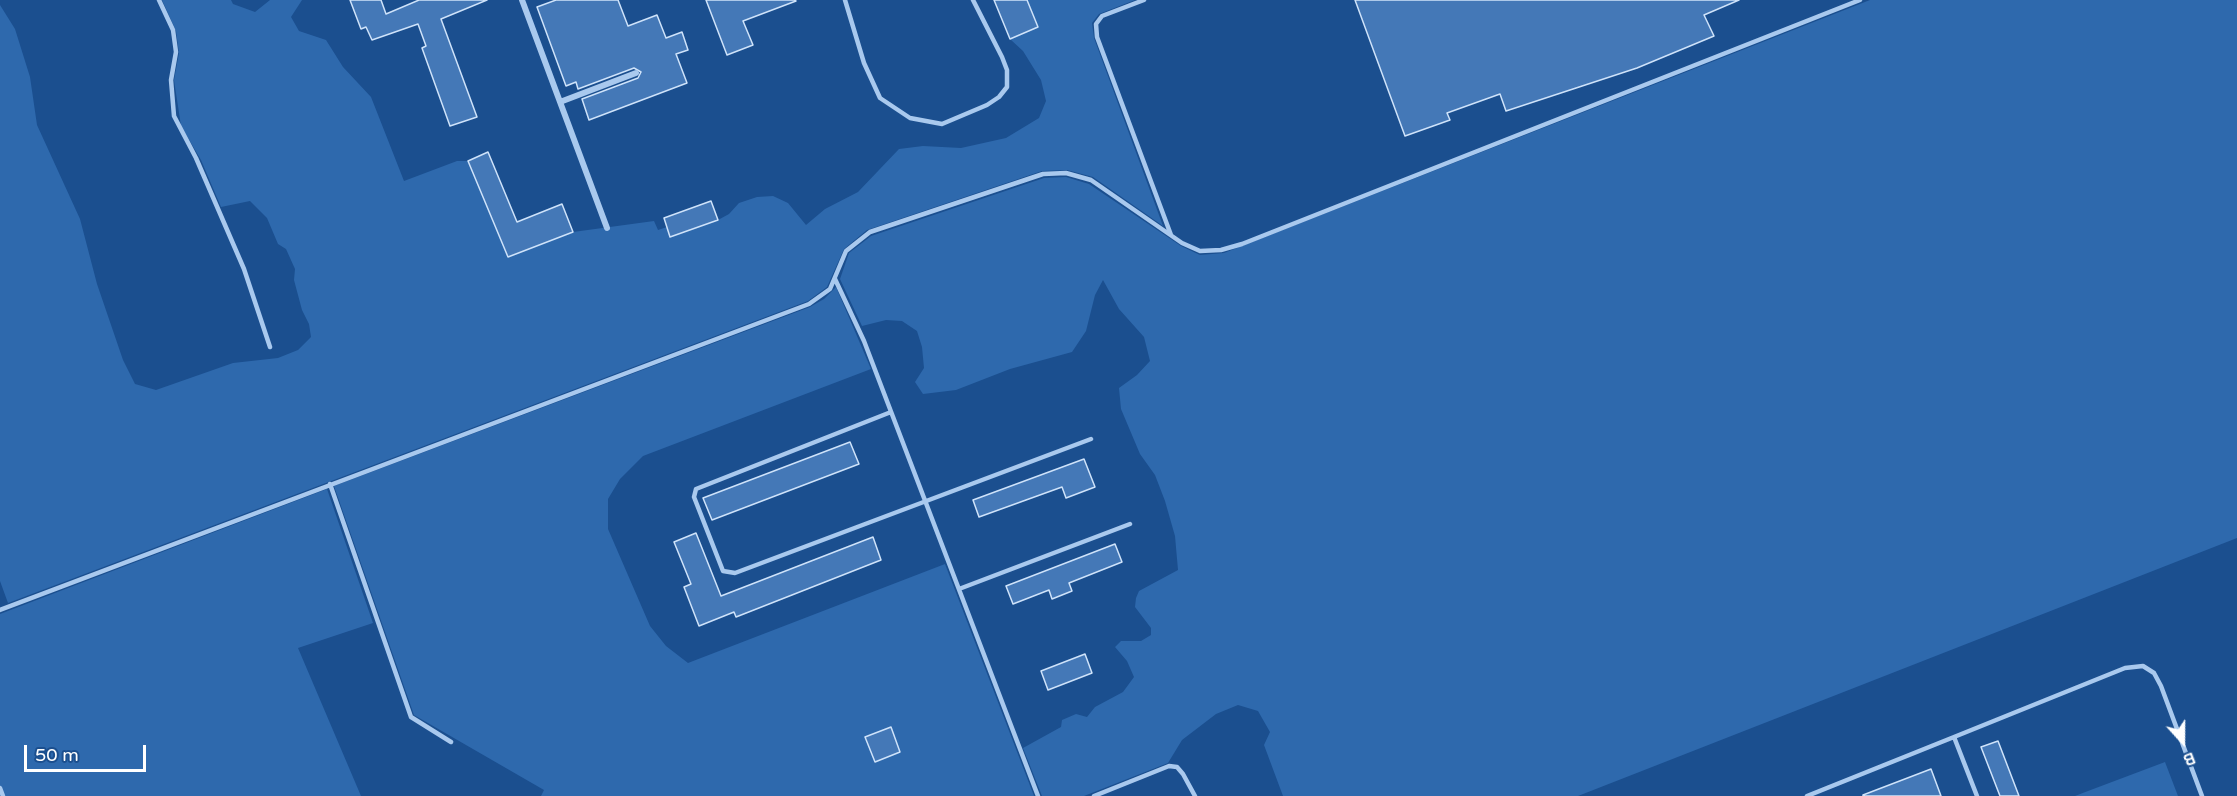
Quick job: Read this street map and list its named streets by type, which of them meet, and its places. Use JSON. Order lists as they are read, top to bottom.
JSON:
{
  "scale_bar": "50 m",
  "north": "bottom"
}
